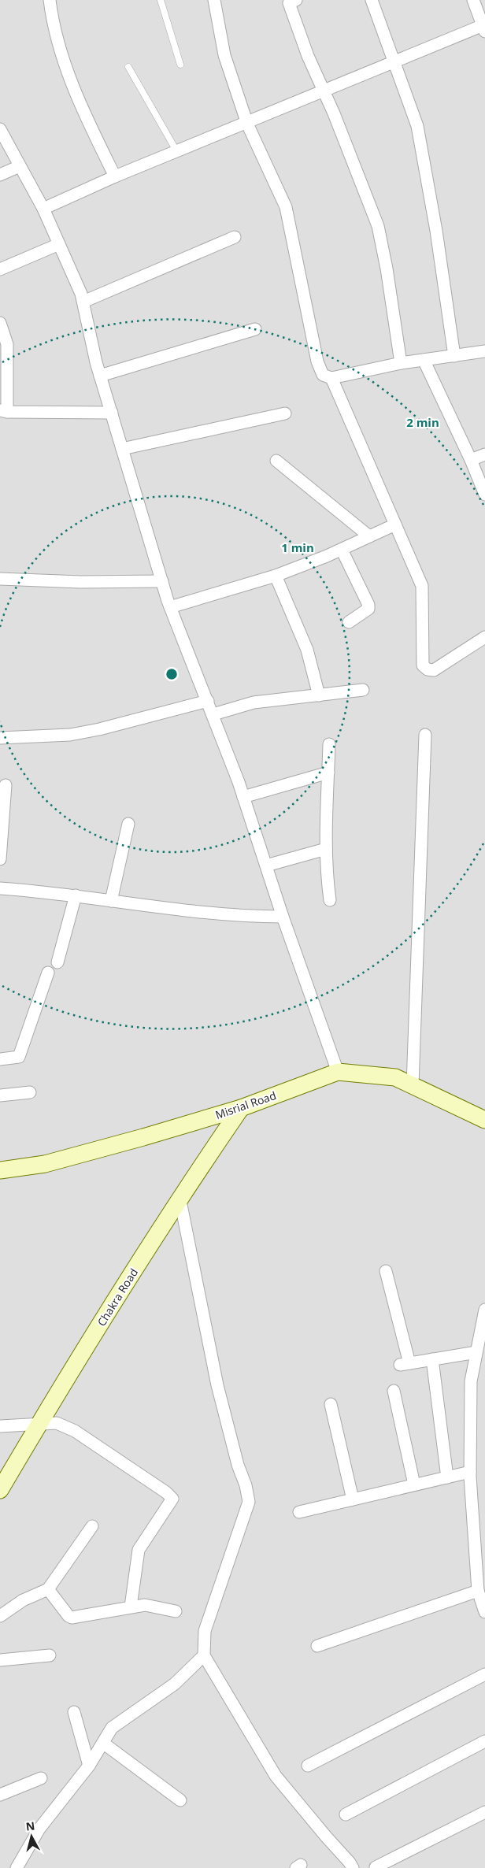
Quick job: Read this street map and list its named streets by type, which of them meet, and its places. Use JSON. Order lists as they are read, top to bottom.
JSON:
{
  "streets": {
    "main road": ["Misrial Road", "Chakra Road"]
  },
  "crossings": [
    ["Misrial Road", "Chakra Road"]
  ],
  "north": "top",
  "rings": ["2 min", "1 min"]
}
